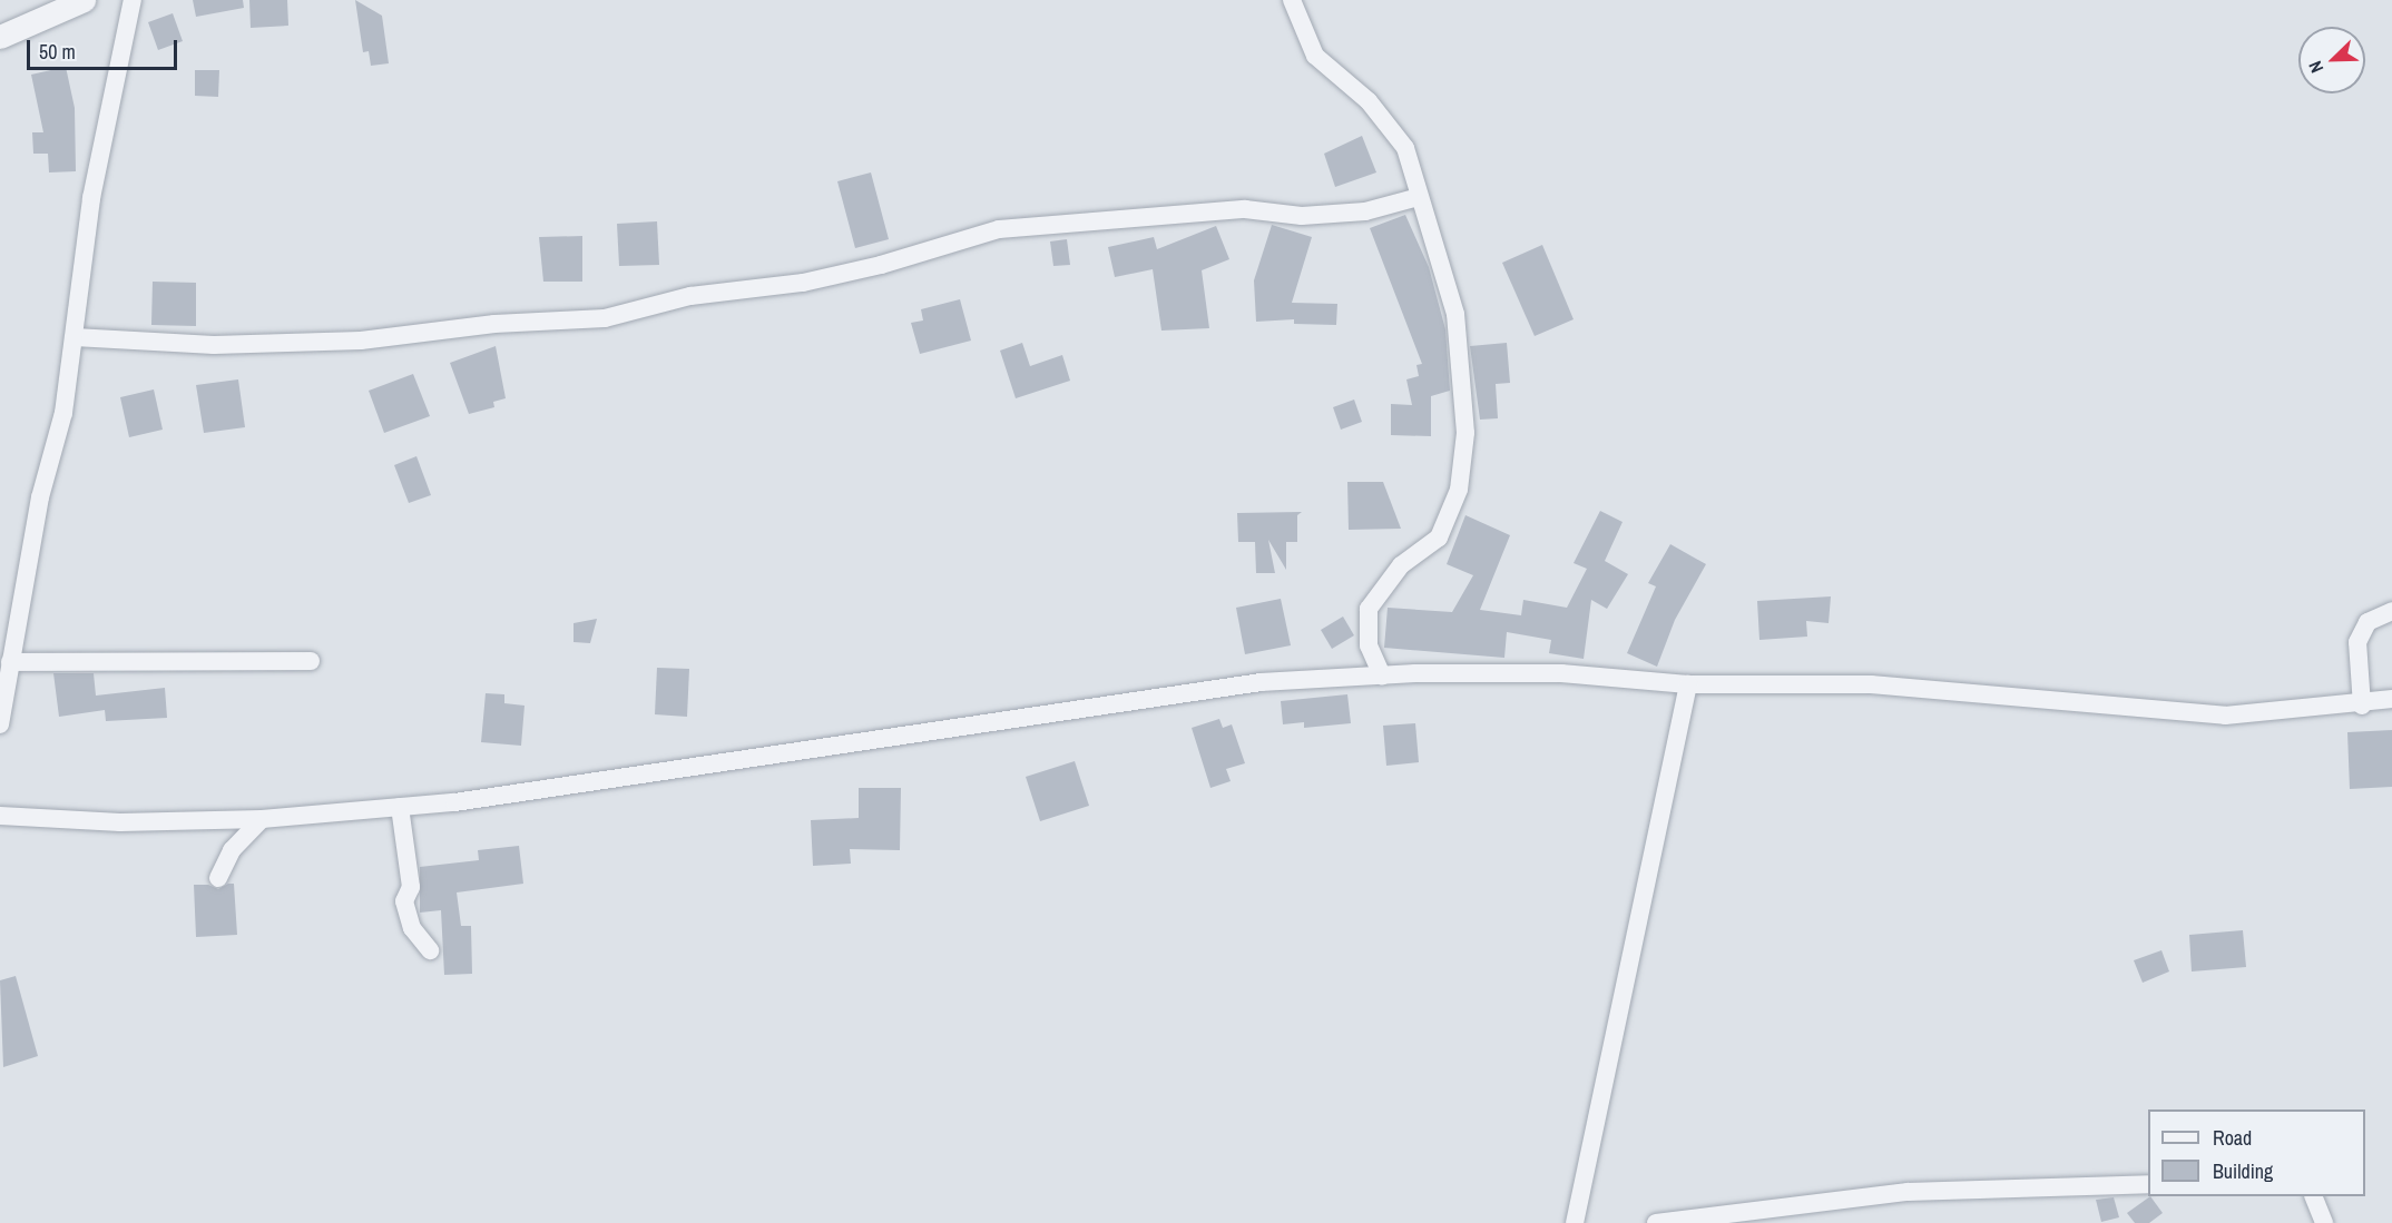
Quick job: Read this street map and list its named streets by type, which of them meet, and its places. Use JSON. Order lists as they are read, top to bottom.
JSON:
{
  "legend": ["Road", "Building"],
  "scale_bar": "50 m",
  "north": "bottom left"
}
